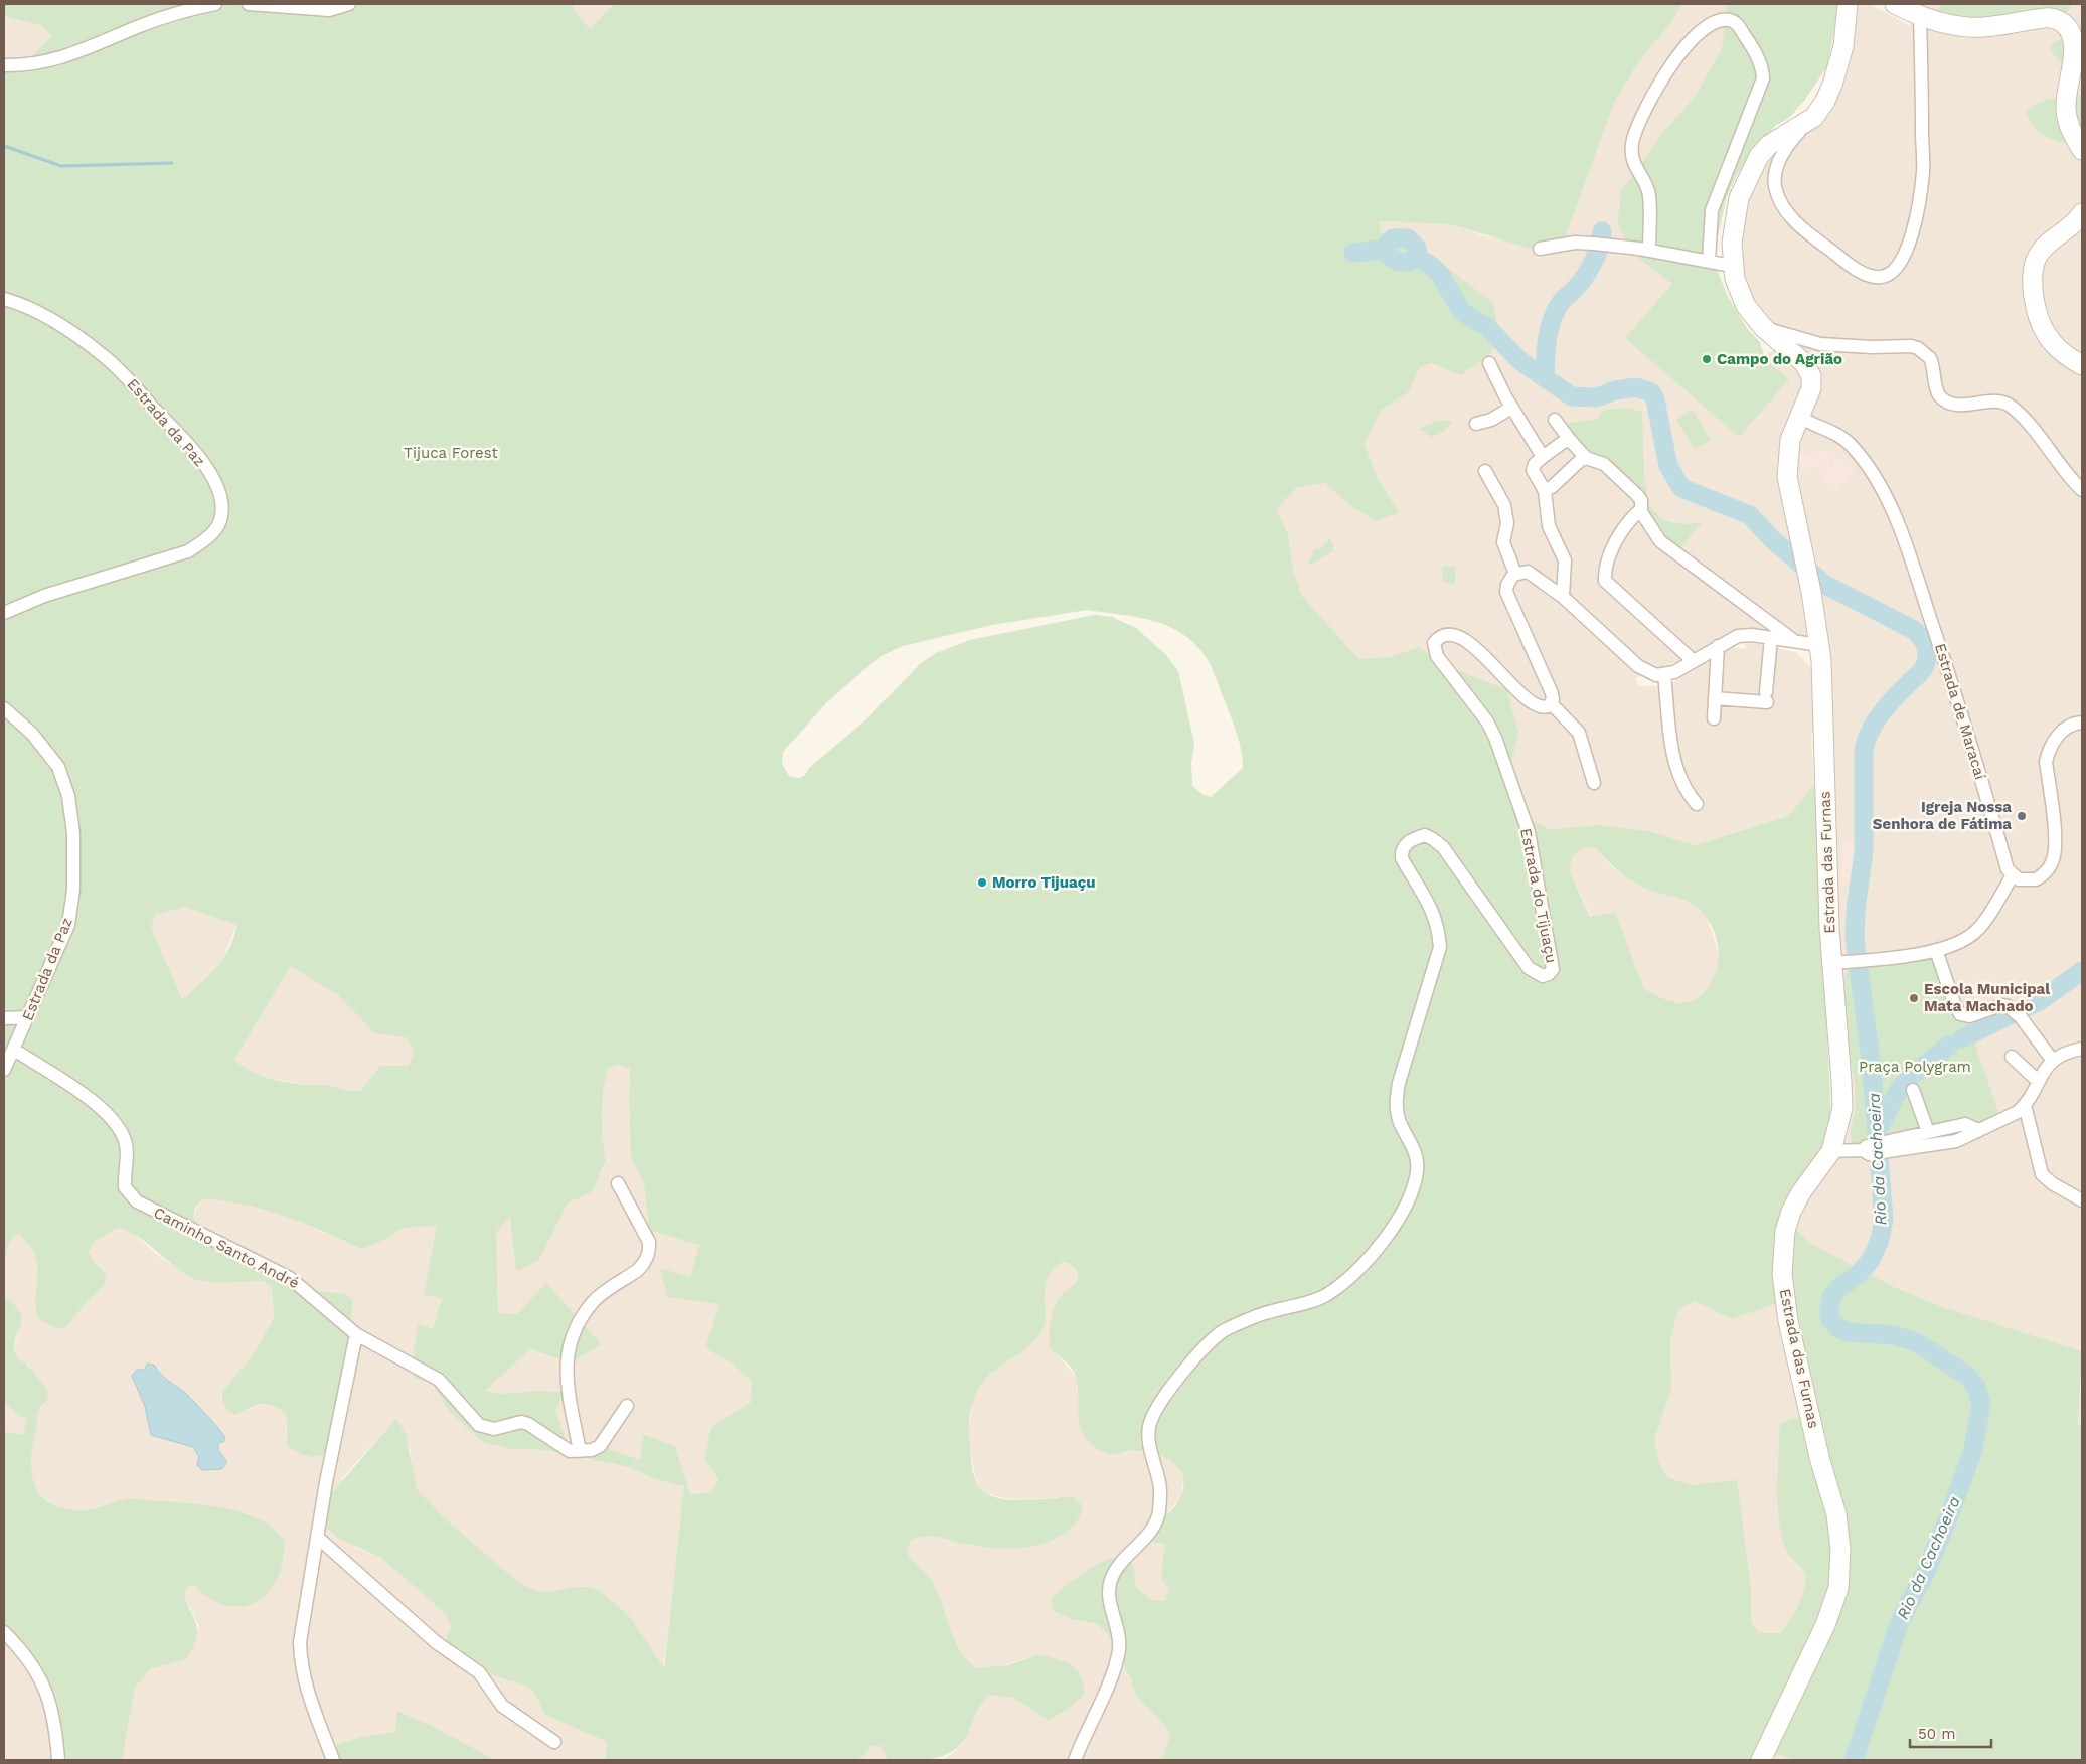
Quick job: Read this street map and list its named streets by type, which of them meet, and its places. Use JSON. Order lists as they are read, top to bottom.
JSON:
{
  "streets": {
    "main road": ["Estrada das Furnas"],
    "street": [
      "Estrada da Paz",
      "Estrada de Maracaí",
      "Estrada do Tijuaçu",
      "Caminho Santo André"
    ]
  },
  "crossings": [
    ["Estrada da Paz", "Caminho Santo André"],
    ["Estrada de Maracaí", "Estrada das Furnas"]
  ],
  "water": ["Rio da Cachoeira"],
  "parks": ["Tijuca Forest", "Praça Polygram"],
  "places": [
    "Campo do Agrião",
    "Igreja Nossa Senhora de Fátima",
    "Morro Tijuaçu",
    "Escola Municipal Mata Machado"
  ],
  "scale_bar": "50 m"
}
